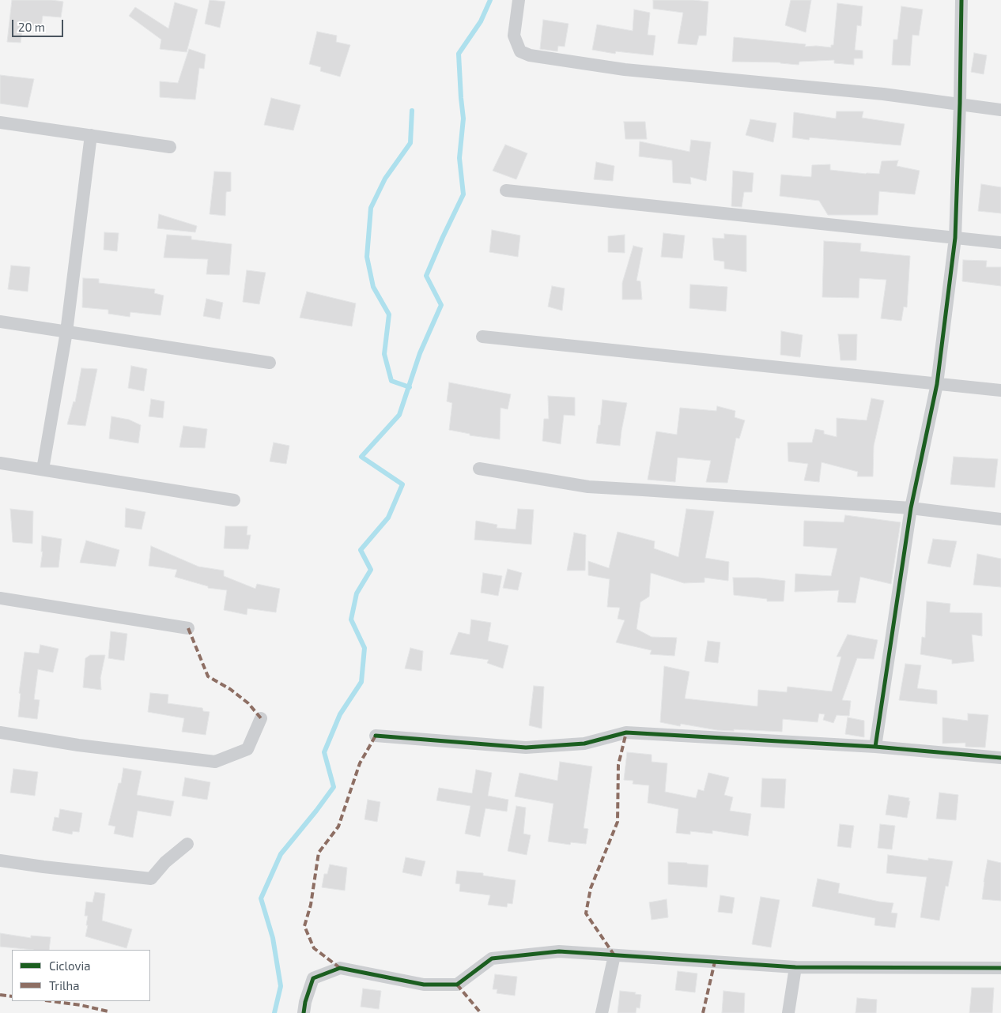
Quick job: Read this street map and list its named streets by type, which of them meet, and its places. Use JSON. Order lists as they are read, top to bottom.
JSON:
{
  "legend": ["Ciclovia", "Trilha"],
  "scale_bar": "20 m"
}
